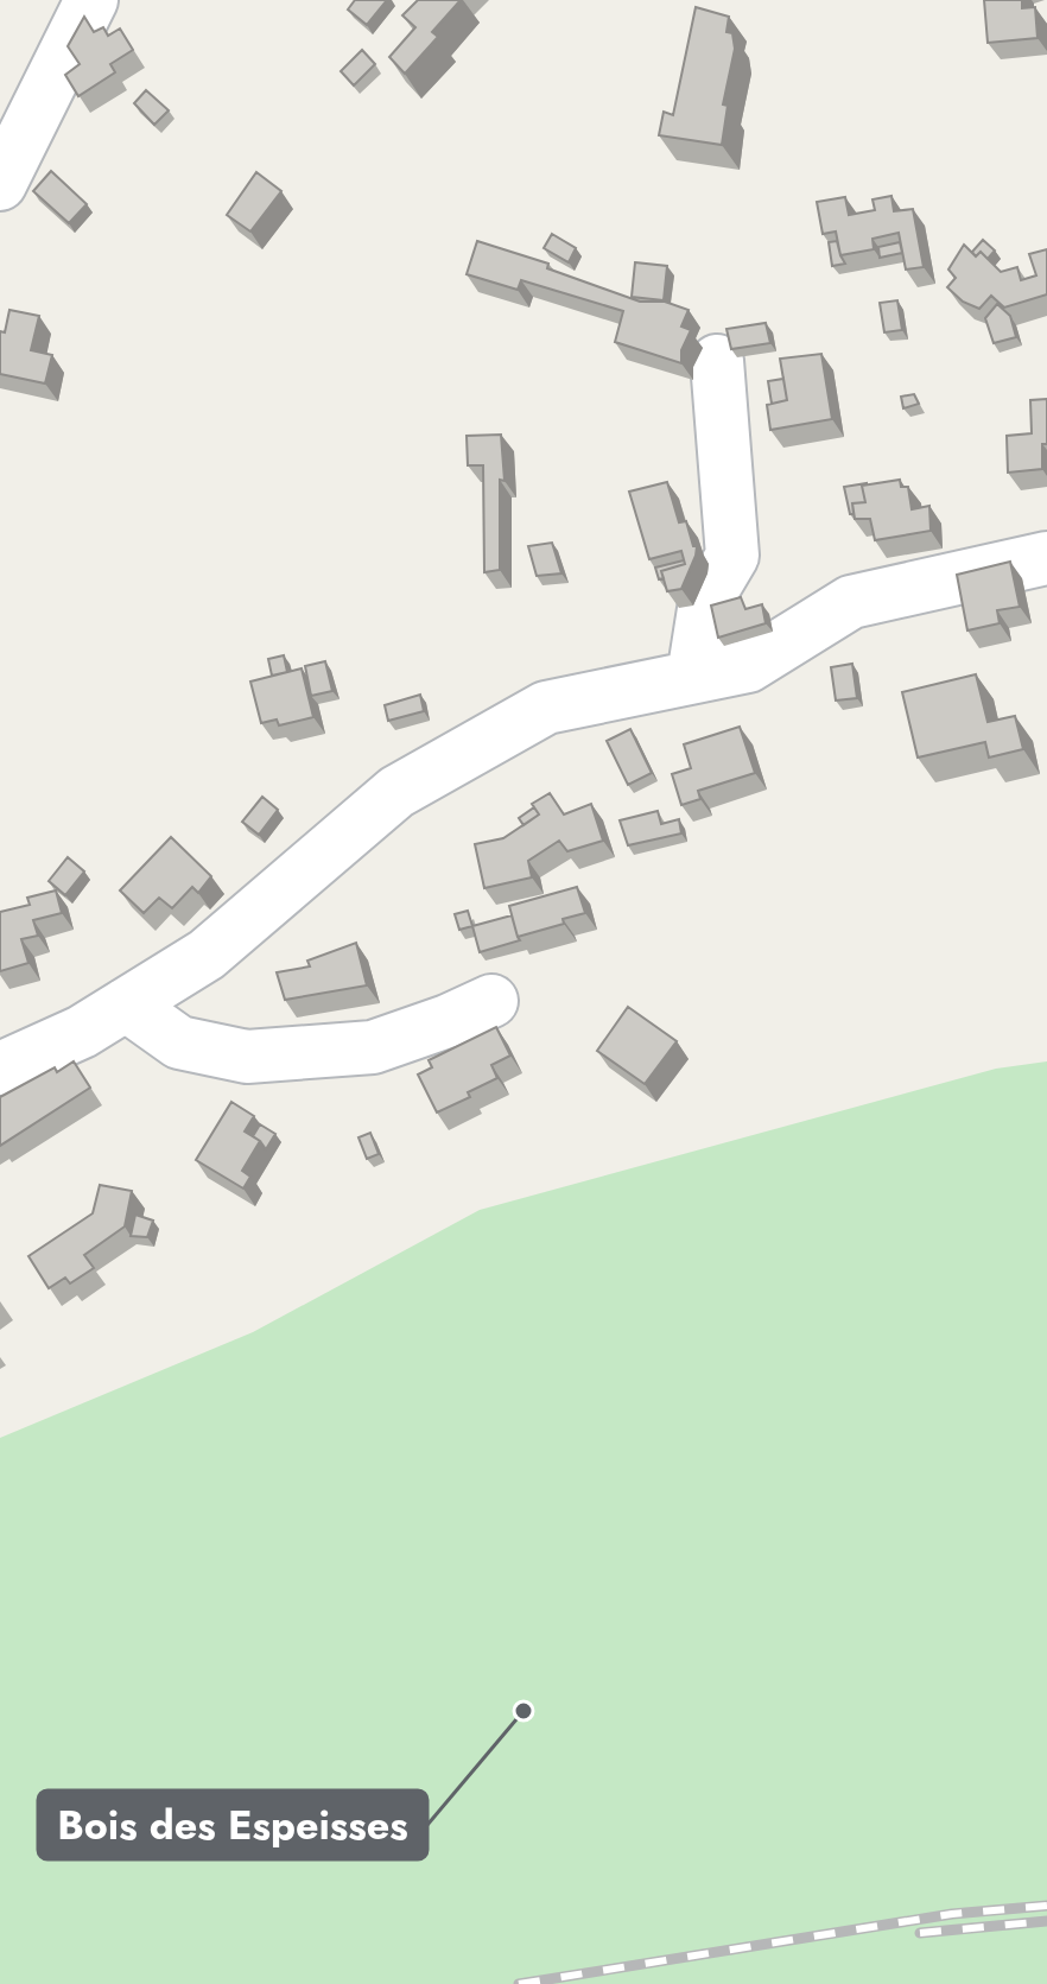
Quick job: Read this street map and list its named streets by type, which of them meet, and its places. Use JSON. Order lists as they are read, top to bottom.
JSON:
{
  "places": ["Bois des Espeisses"]
}
